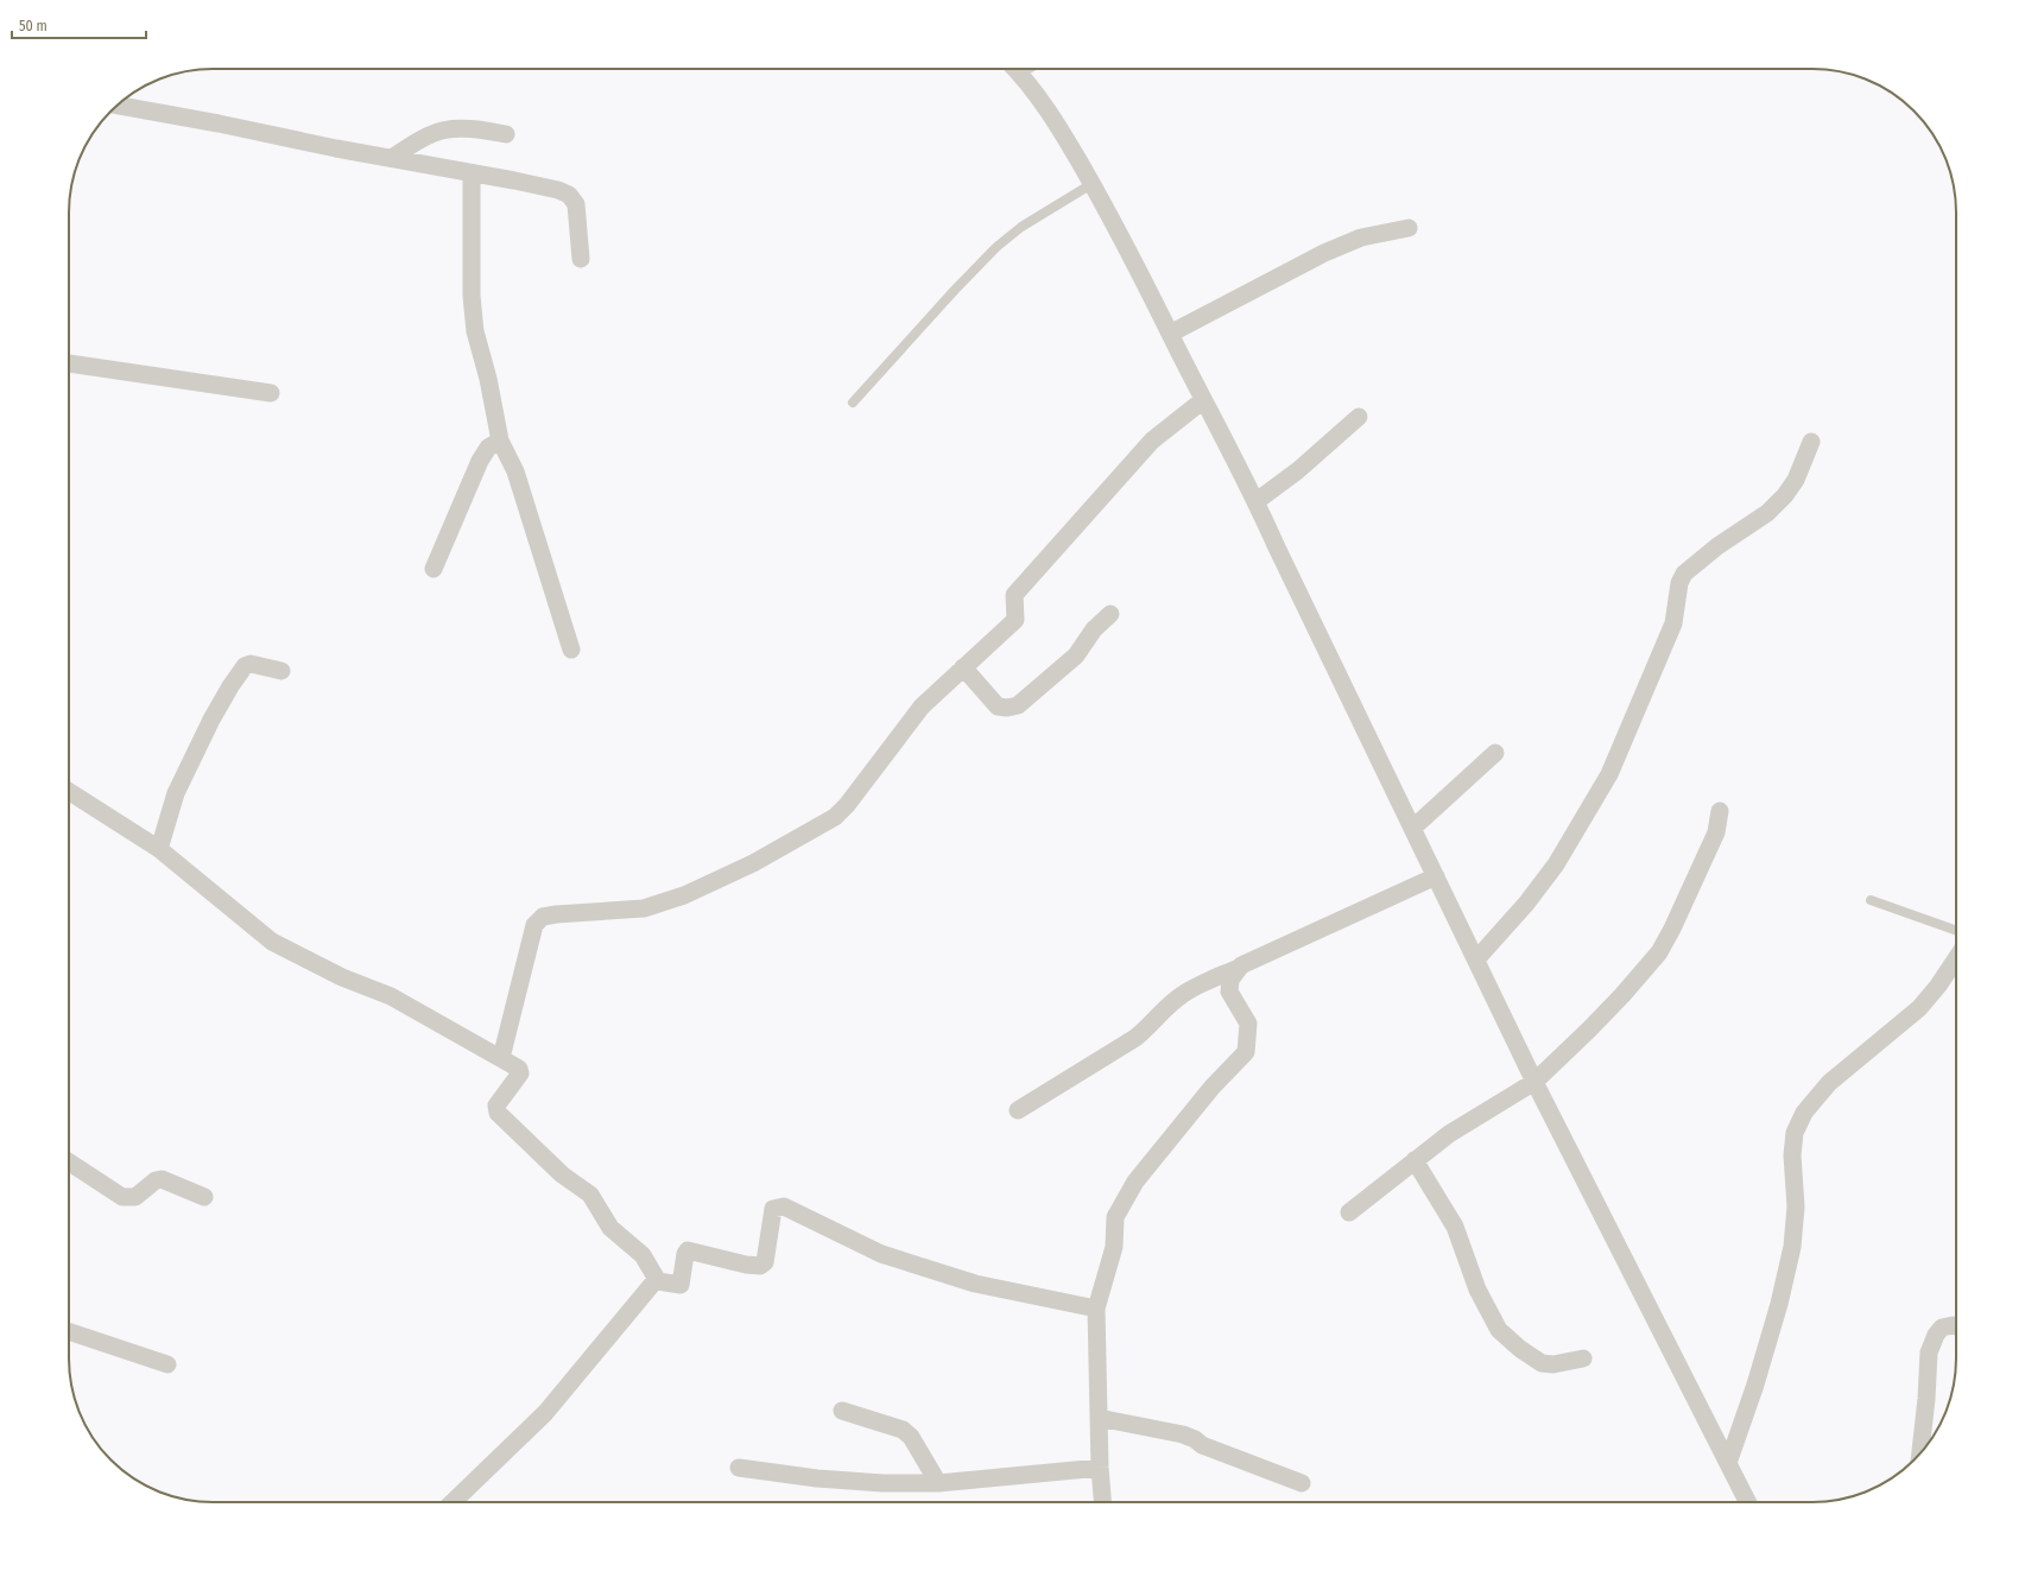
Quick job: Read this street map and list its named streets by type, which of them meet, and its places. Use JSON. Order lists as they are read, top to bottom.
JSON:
{
  "scale_bar": "50 m"
}
